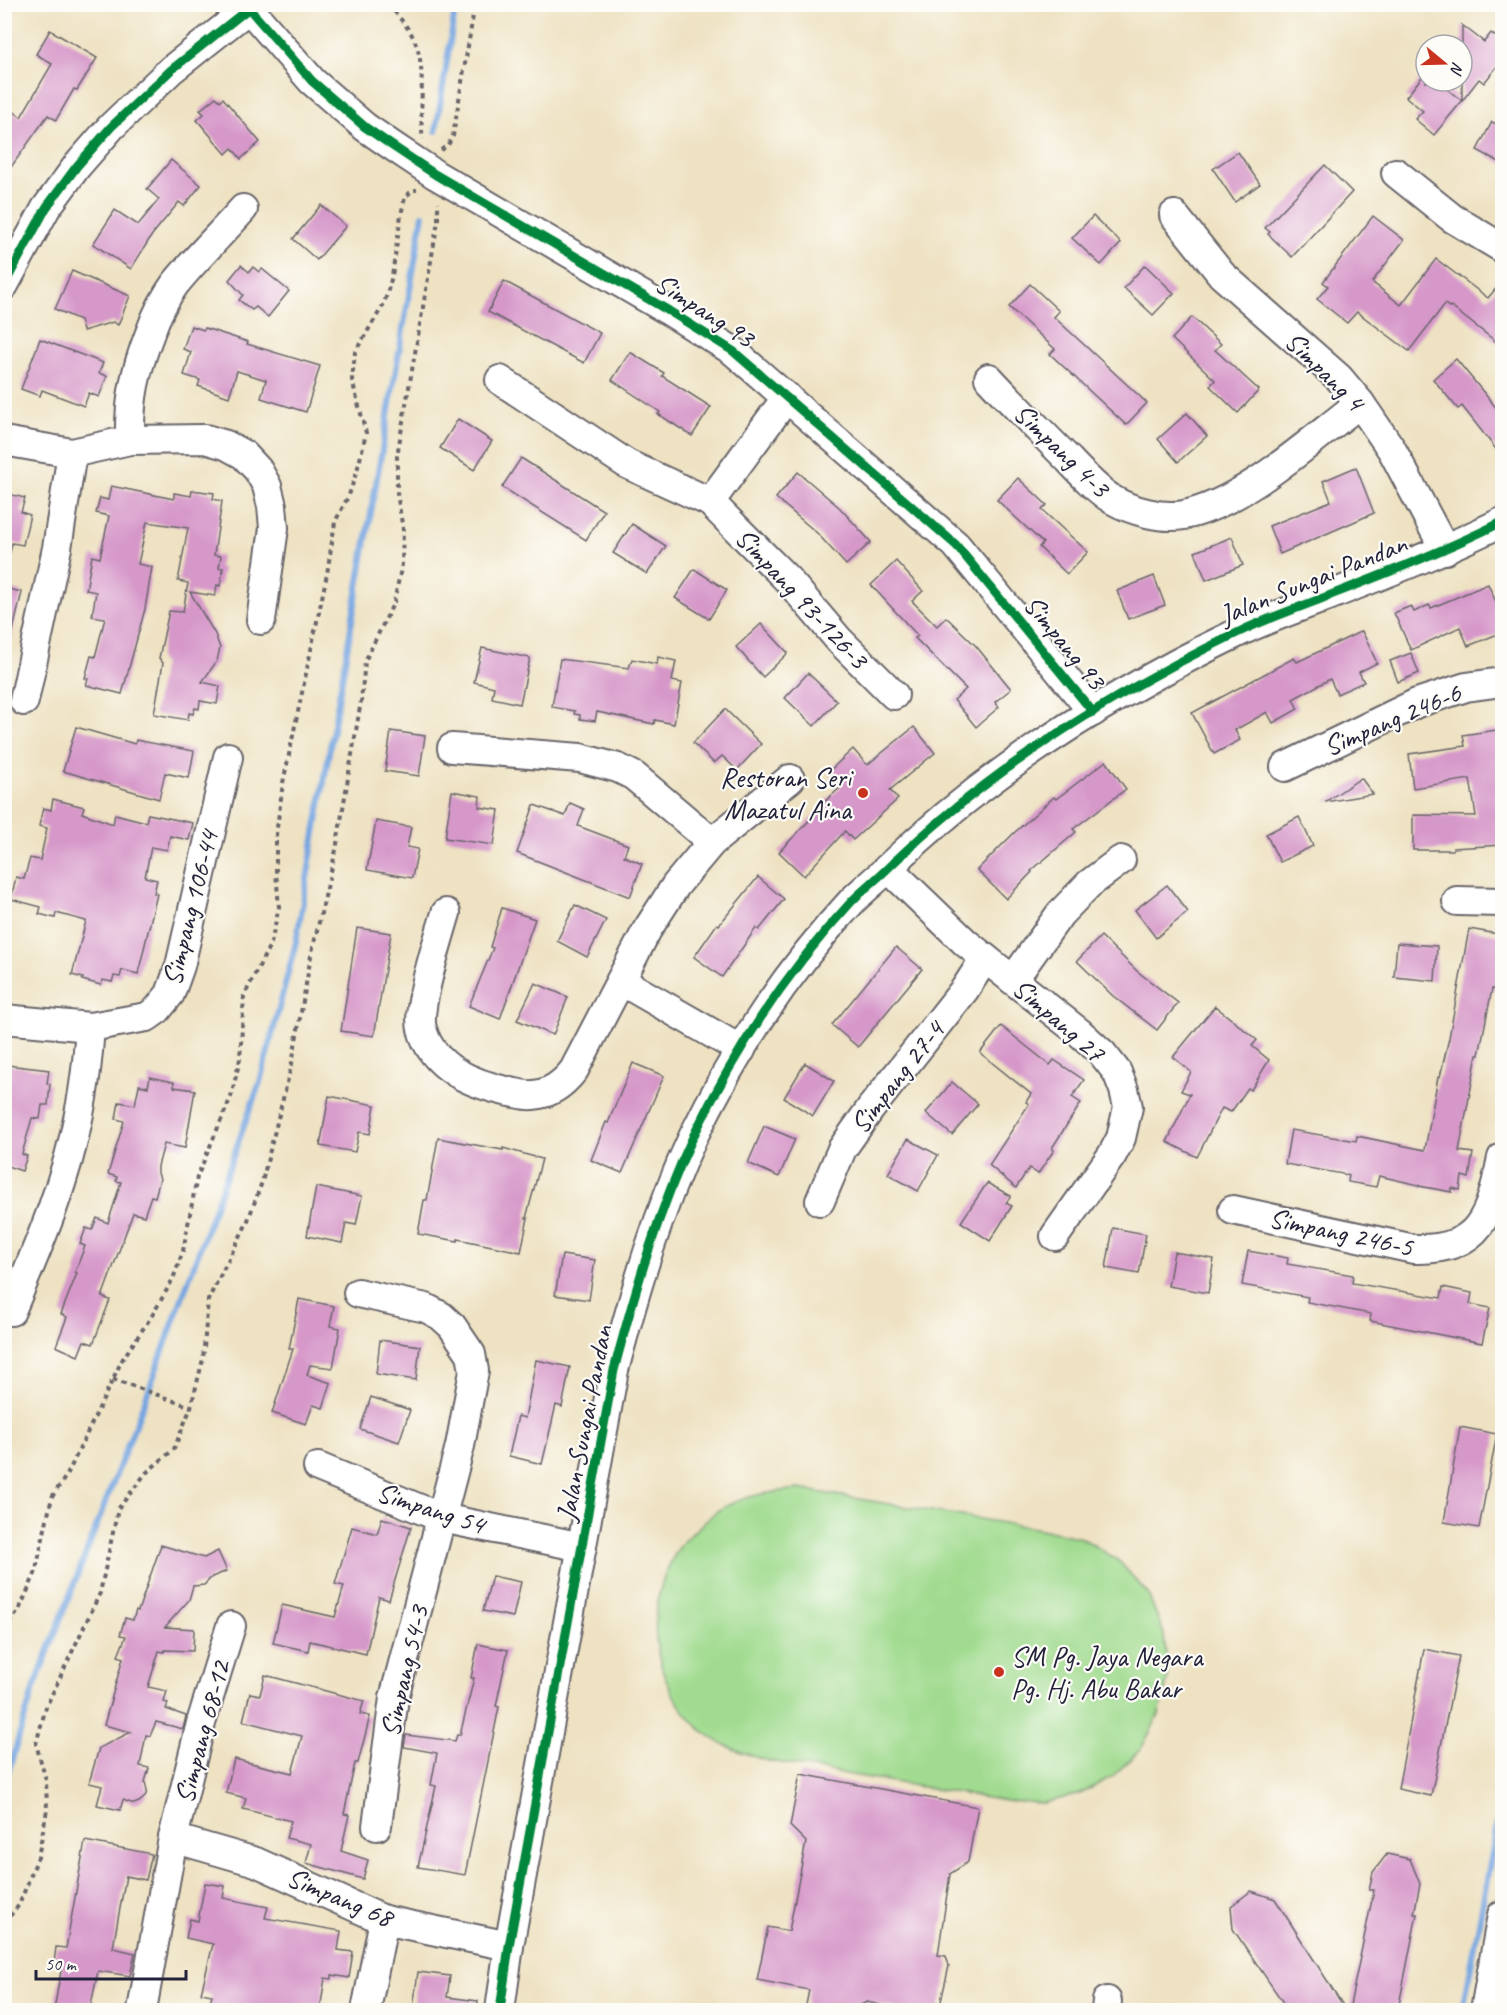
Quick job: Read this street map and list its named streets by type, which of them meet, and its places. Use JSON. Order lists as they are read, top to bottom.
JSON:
{
  "streets": {
    "street": [
      "Simpang 93",
      "Simpang 4",
      "Simpang 4-3",
      "Jalan Sungai Pandan",
      "Simpang 93-126-3",
      "Simpang 246-6",
      "Simpang 106-44",
      "Simpang 27",
      "Simpang 27-4",
      "Simpang 246-5",
      "Simpang 54",
      "Simpang 54-3",
      "Simpang 68-12",
      "Simpang 68"
    ]
  },
  "crossings": [
    ["Simpang 93", "Jalan Sungai Pandan"],
    ["Simpang 4", "Simpang 4-3"],
    ["Simpang 4", "Jalan Sungai Pandan"],
    ["Jalan Sungai Pandan", "Simpang 27"],
    ["Jalan Sungai Pandan", "Simpang 54"],
    ["Jalan Sungai Pandan", "Simpang 68"],
    ["Simpang 27", "Simpang 27-4"],
    ["Simpang 54", "Simpang 54-3"],
    ["Simpang 68-12", "Simpang 68"]
  ],
  "places": ["Restoran Seri Mazatul Aina", "SM Pg. Jaya Negara Pg. Hj. Abu Bakar"],
  "scale_bar": "50 m",
  "north": "right"
}
